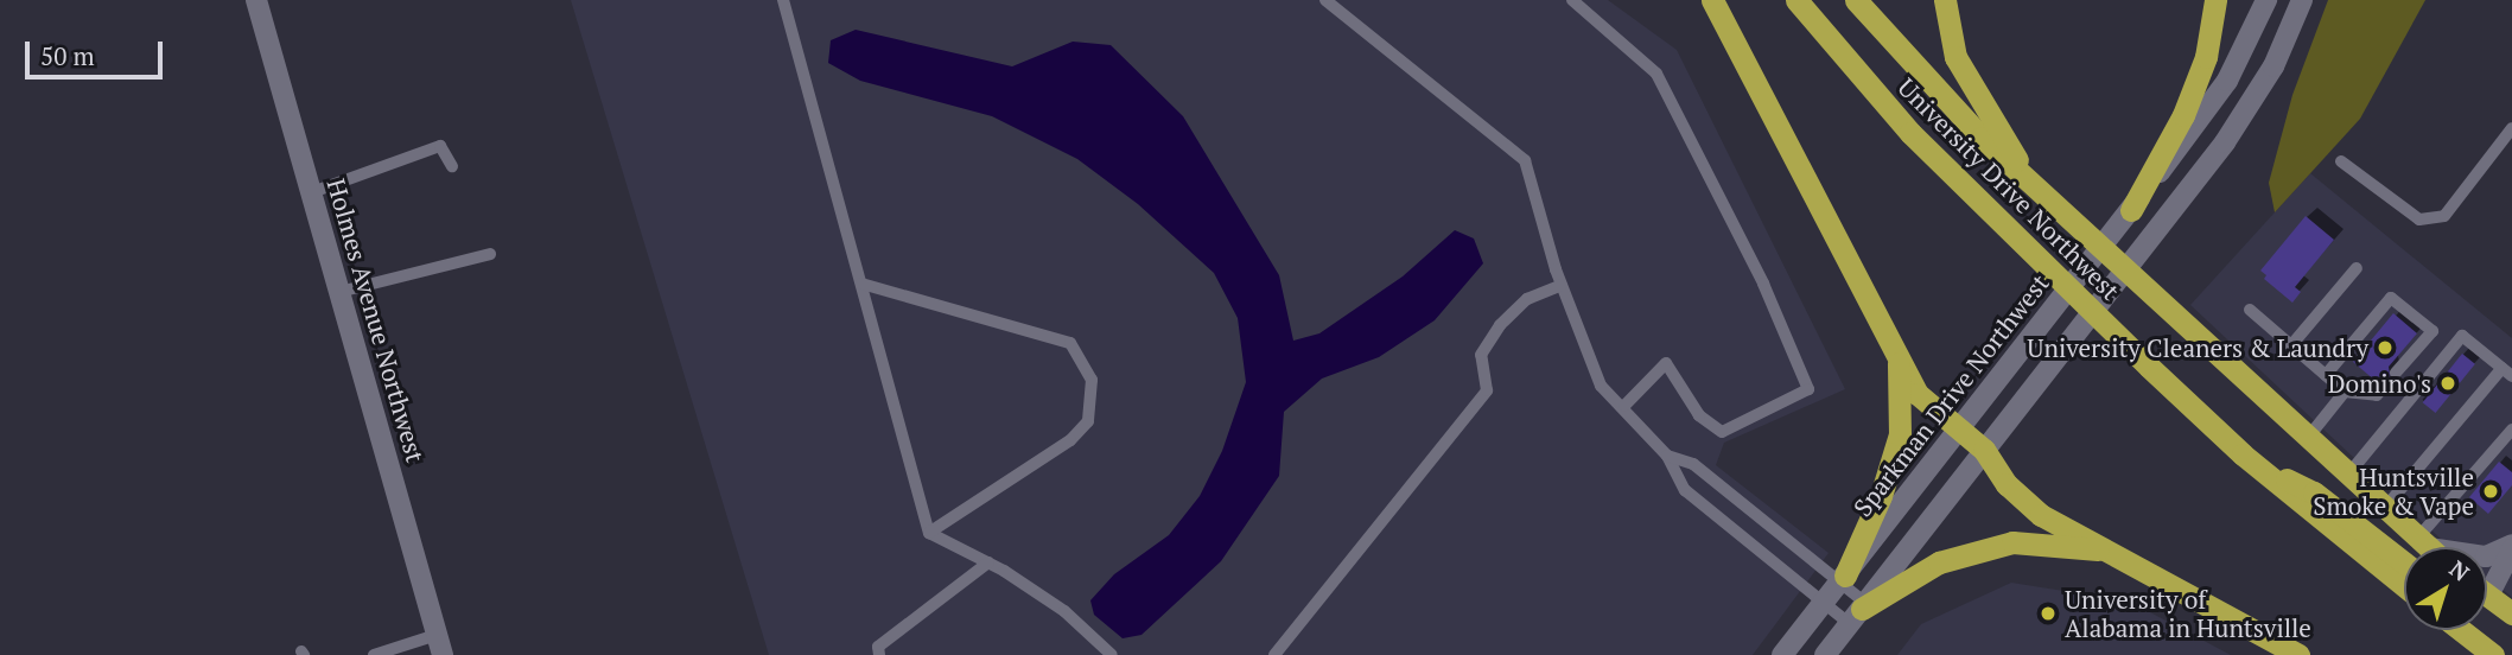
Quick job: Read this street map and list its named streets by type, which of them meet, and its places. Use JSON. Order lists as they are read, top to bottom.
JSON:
{
  "streets": {
    "highway": ["University Drive Northwest"],
    "main road": ["Holmes Avenue Northwest", "Sparkman Drive Northwest"]
  },
  "places": [
    "University Cleaners & Laundry",
    "Domino's",
    "Huntsville Smoke & Vape",
    "University of Alabama in Huntsville"
  ],
  "scale_bar": "50 m",
  "north": "top right"
}
